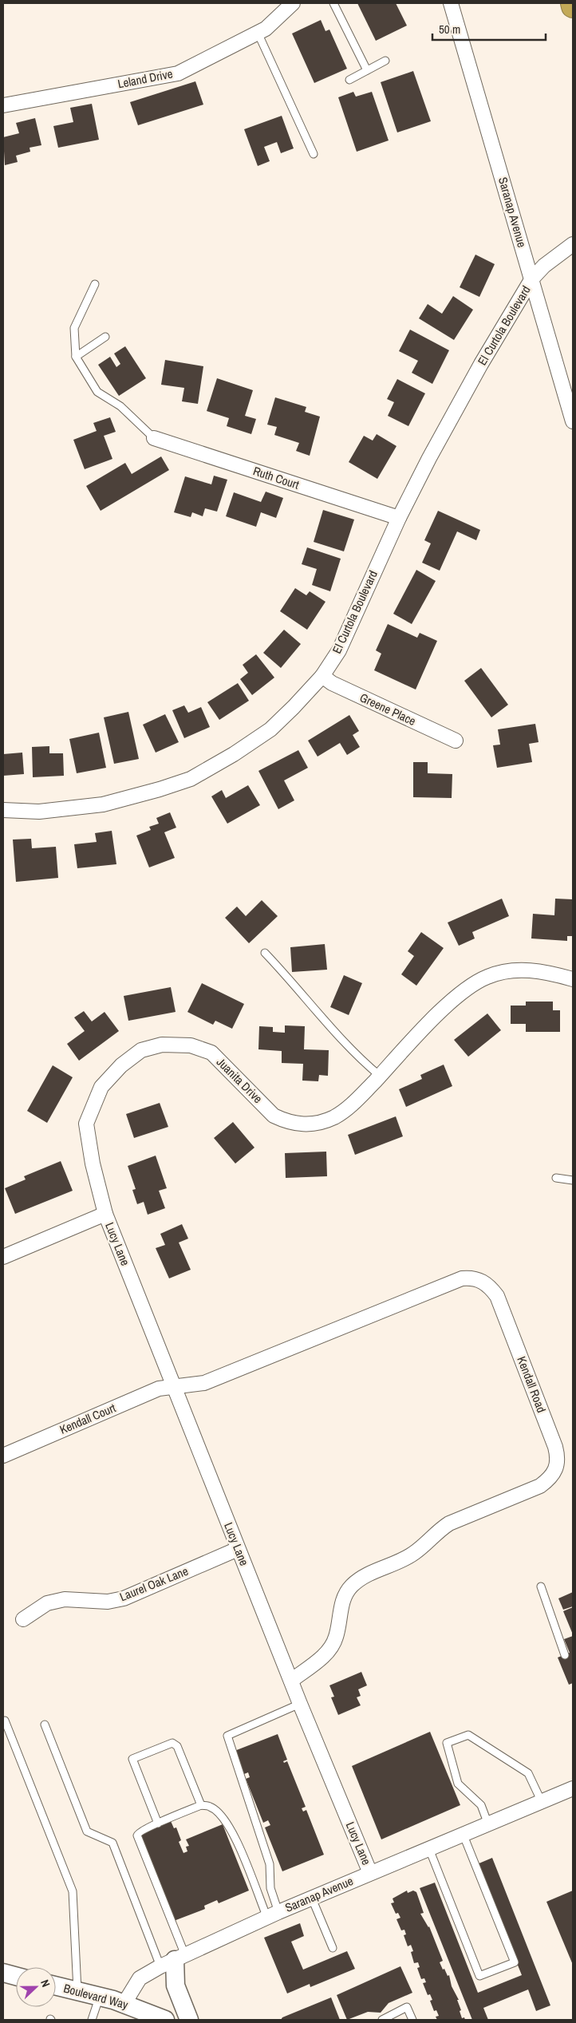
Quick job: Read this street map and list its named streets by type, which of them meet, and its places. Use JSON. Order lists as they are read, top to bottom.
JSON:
{
  "streets": {
    "street": [
      "Leland Drive",
      "Saranap Avenue",
      "El Curtola Boulevard",
      "Ruth Court",
      "Greene Place",
      "Juanita Drive",
      "Lucy Lane",
      "Kendall Road",
      "Kendall Court",
      "Laurel Oak Lane",
      "Boulevard Way"
    ]
  },
  "crossings": [
    ["Saranap Avenue", "El Curtola Boulevard"],
    ["Saranap Avenue", "Lucy Lane"],
    ["Saranap Avenue", "Boulevard Way"],
    ["El Curtola Boulevard", "Ruth Court"],
    ["El Curtola Boulevard", "Greene Place"],
    ["Juanita Drive", "Lucy Lane"],
    ["Lucy Lane", "Kendall Road"],
    ["Lucy Lane", "Kendall Court"],
    ["Lucy Lane", "Laurel Oak Lane"],
    ["Kendall Road", "Kendall Court"]
  ],
  "scale_bar": "50 m",
  "north": "right"
}
